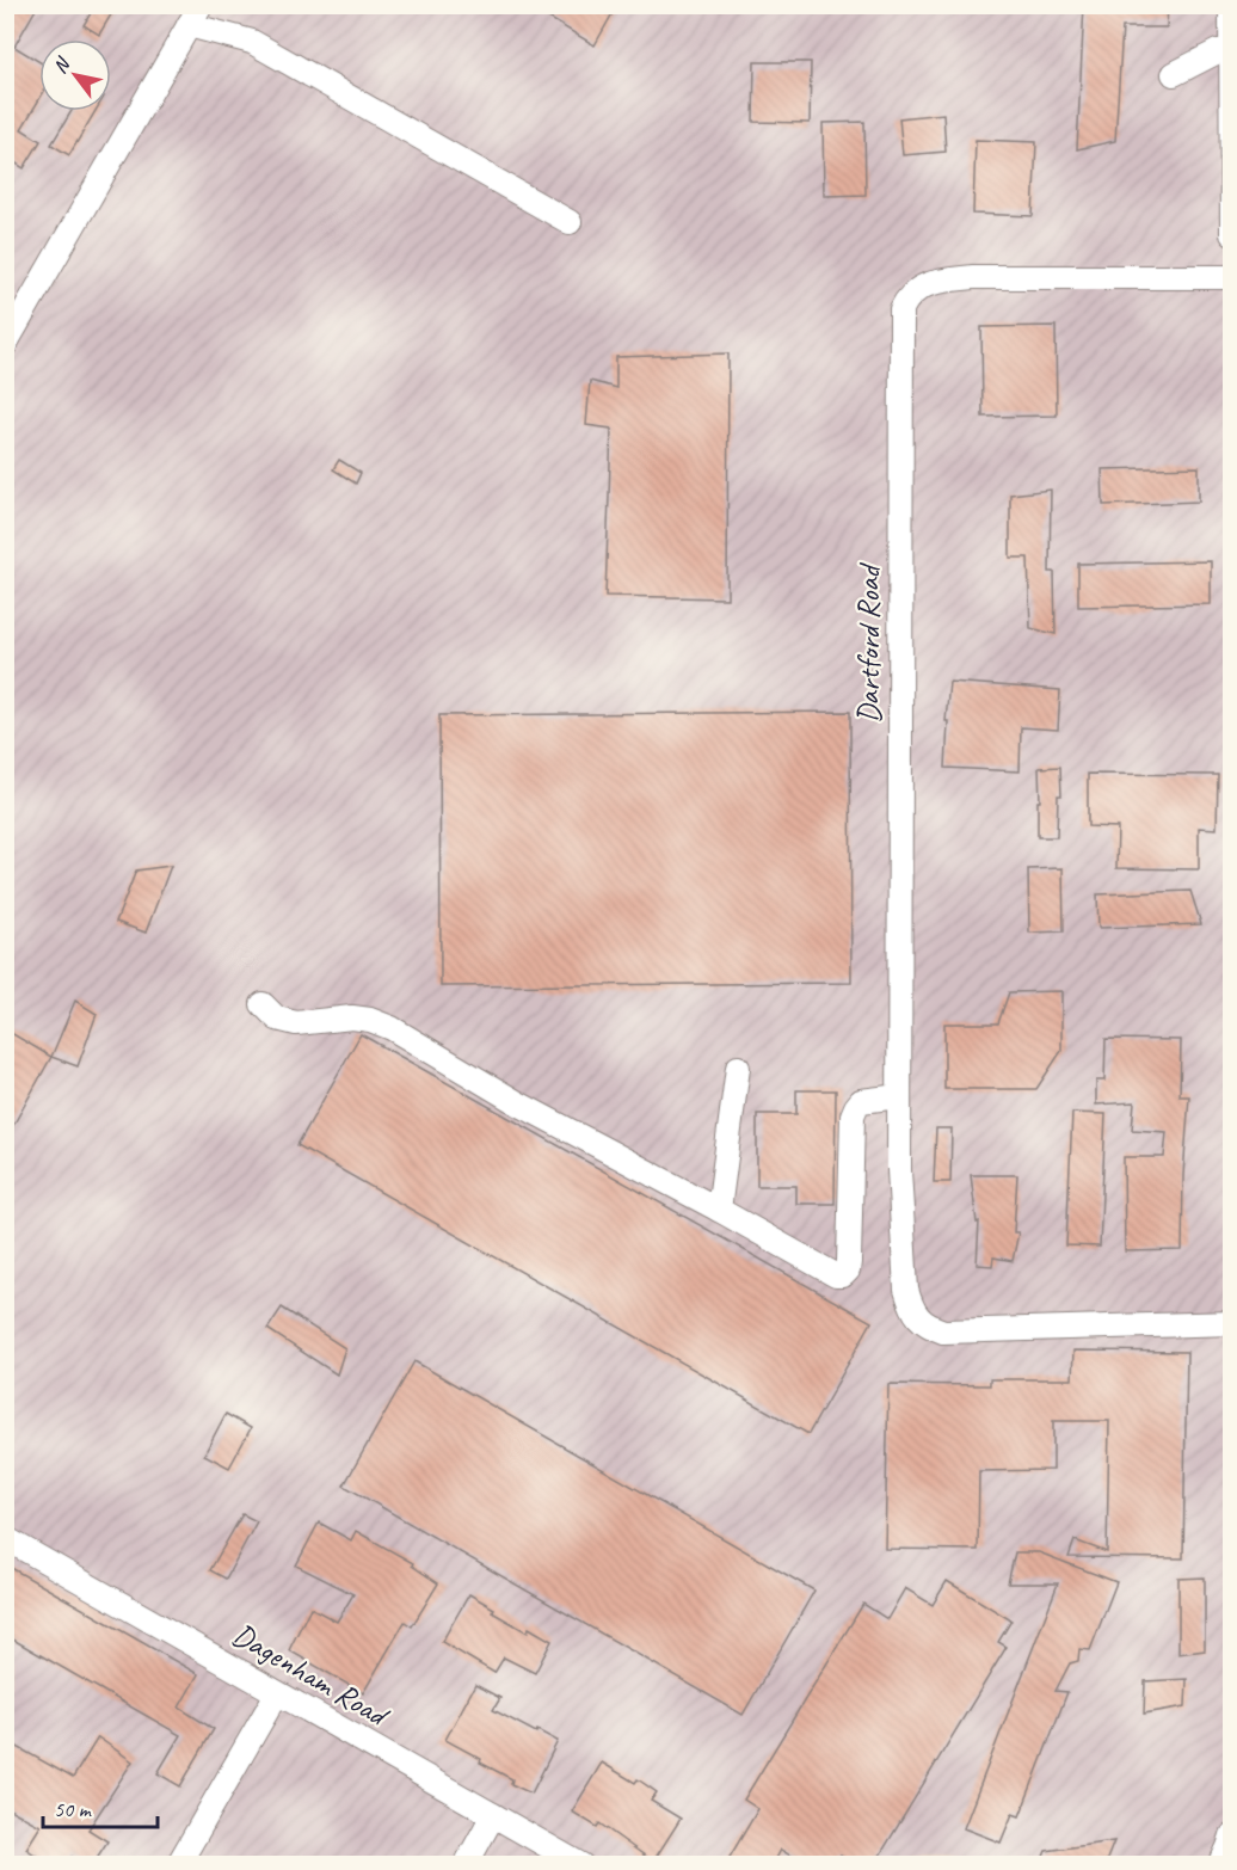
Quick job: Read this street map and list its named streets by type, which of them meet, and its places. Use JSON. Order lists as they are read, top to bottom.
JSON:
{
  "streets": {
    "street": ["Dartford Road", "Dagenham Road"]
  },
  "scale_bar": "50 m",
  "north": "top left"
}
